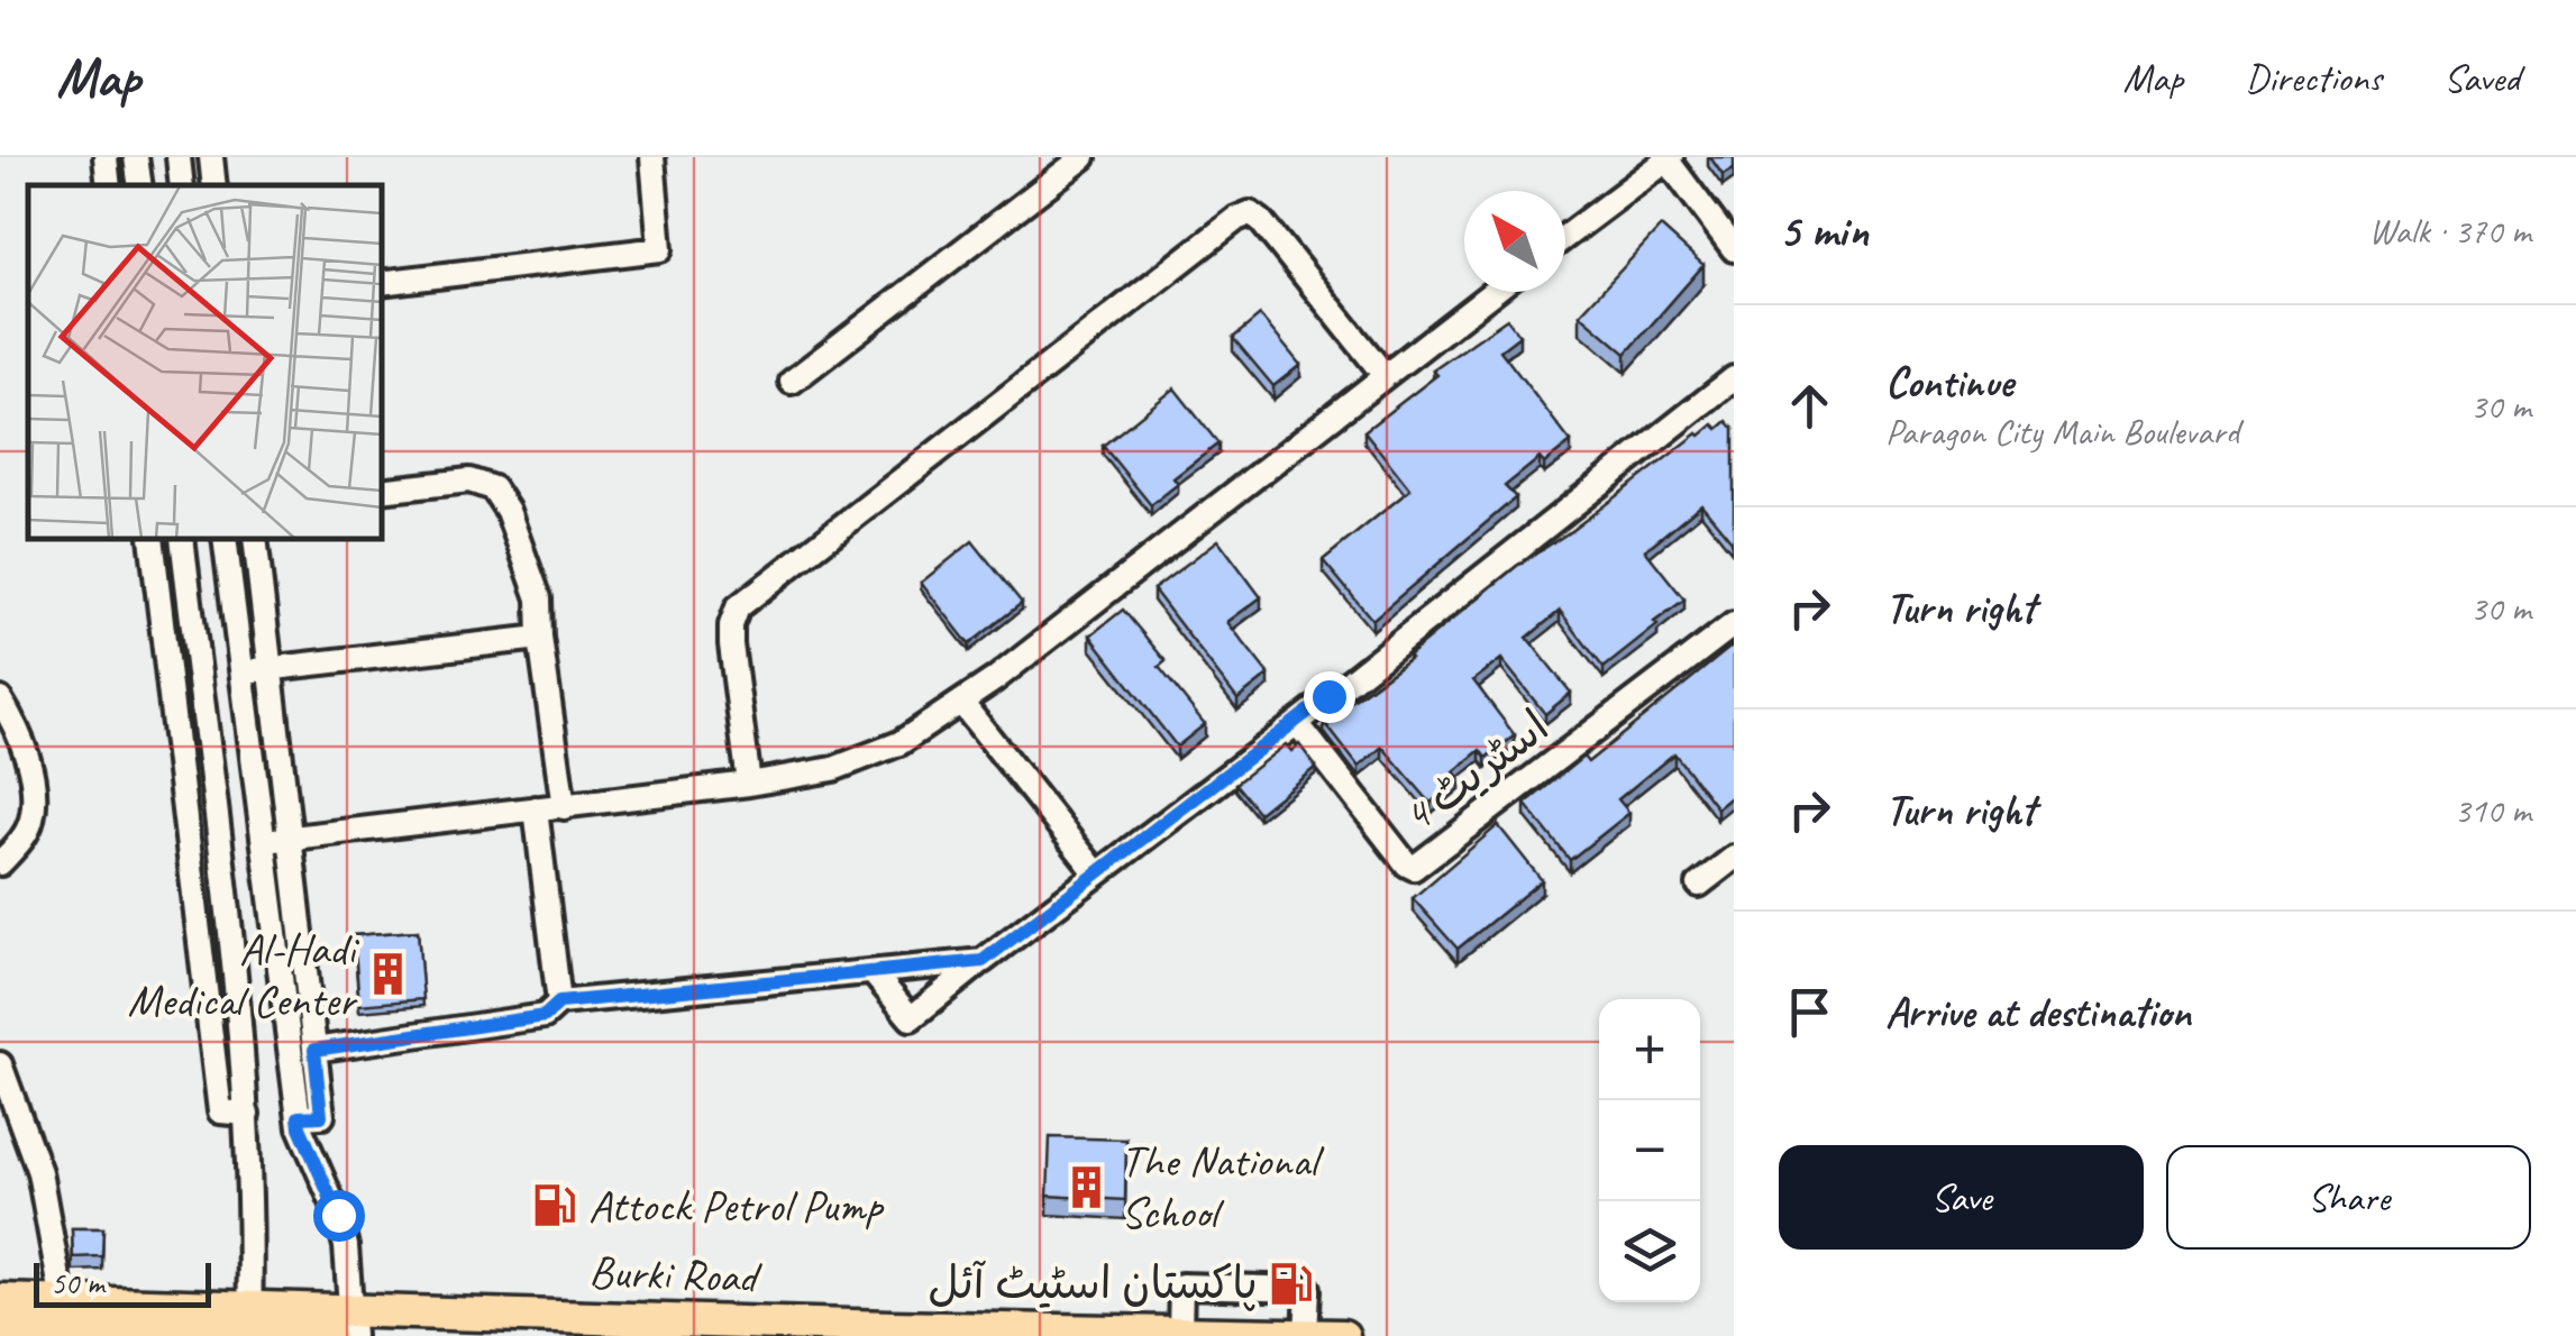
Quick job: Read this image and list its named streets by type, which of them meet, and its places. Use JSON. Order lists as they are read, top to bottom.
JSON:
{
  "streets": {
    "main road": ["Burki Road"],
    "street": ["اسٹریٹ 4"]
  },
  "places": {
    "building": ["Al-Hadi Medical Center", "The National School"],
    "fuel station": ["Attock Petrol Pump", "پاکستان اسٹیٹ آئل"]
  },
  "scale_bar": "50 m",
  "north": "top left",
  "page": {
    "header": "Map",
    "nav": ["Map", "Directions", "Saved"],
    "heading": ["5 min", "Walk · 370 m"],
    "list": [
      ["Continue", "Paragon City Main Boulevard", "30 m"],
      ["Turn right", "30 m"],
      ["Turn right", "310 m"],
      "Arrive at destination"
    ],
    "map_buttons": ["+", "−"],
    "buttons": ["Save", "Share"],
    "scale": "50 m"
  }
}
